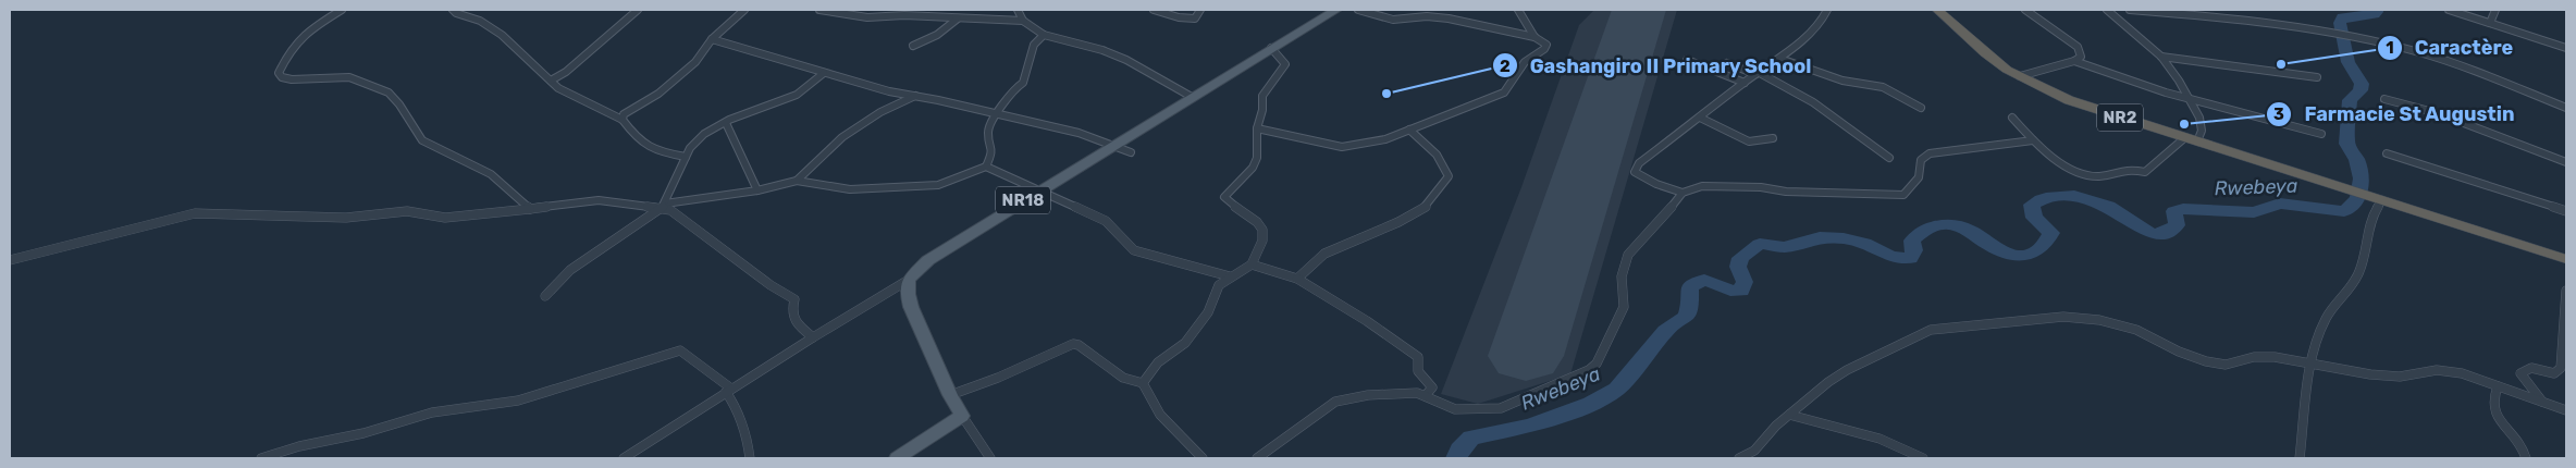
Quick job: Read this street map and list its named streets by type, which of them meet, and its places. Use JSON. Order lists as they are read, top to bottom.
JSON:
{
  "streets": {
    "highway": ["NR2"],
    "main road": ["NR18"]
  },
  "water": ["Rwebeya"],
  "places": ["Caractère", "Gashangiro II Primary School", "Farmacie St Augustin"]
}
